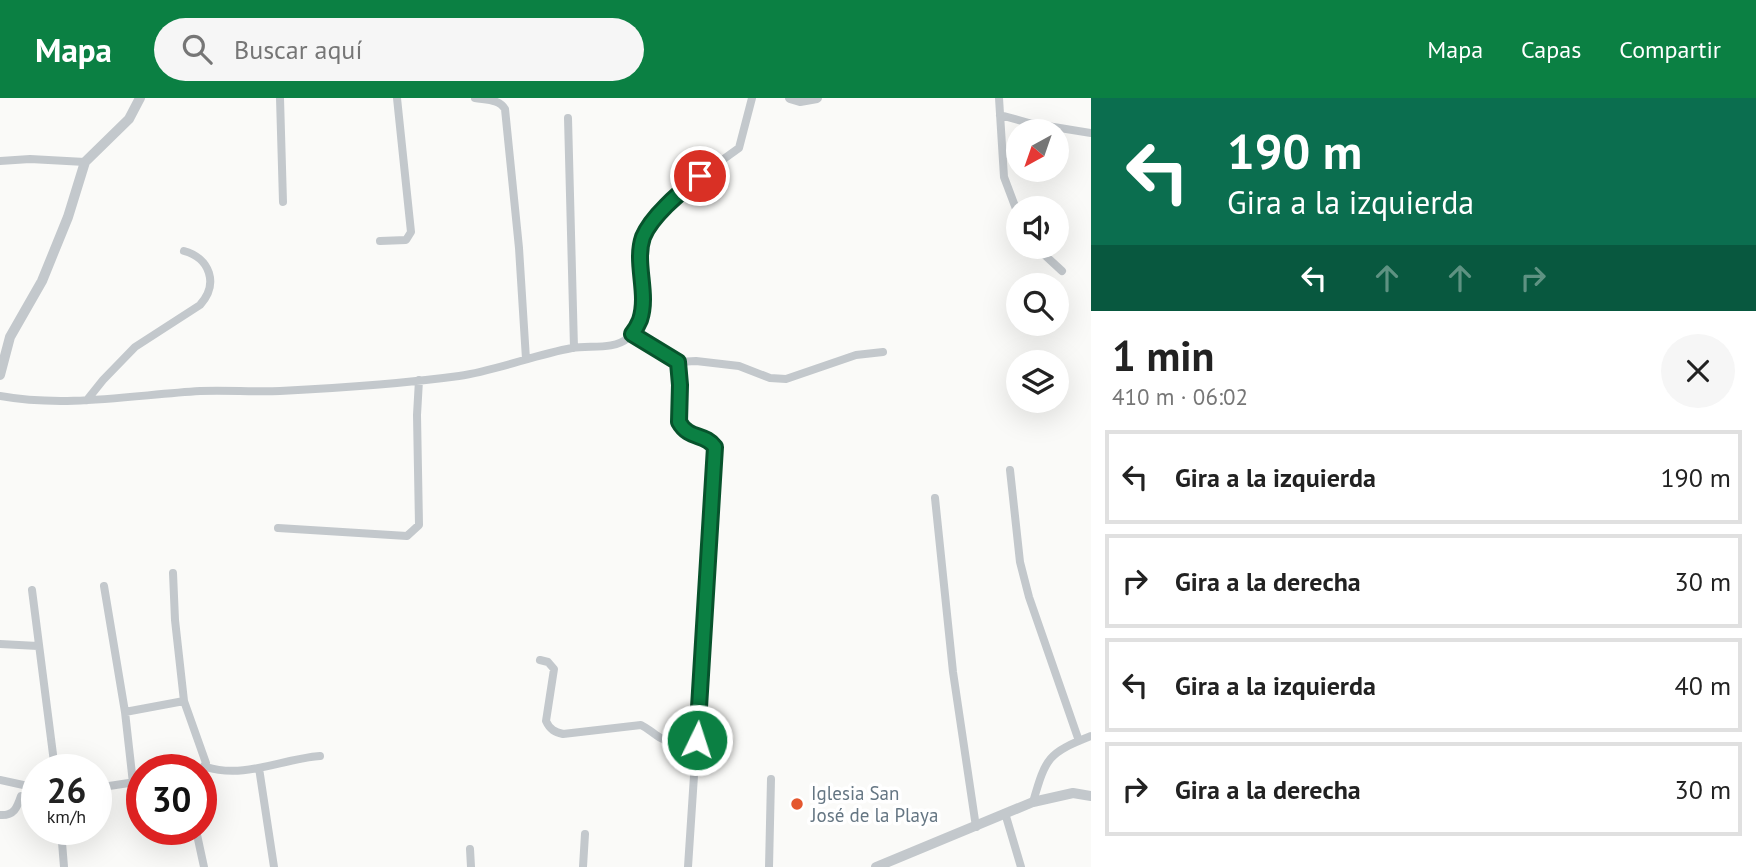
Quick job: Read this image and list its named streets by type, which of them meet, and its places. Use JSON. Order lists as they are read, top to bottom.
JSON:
{
  "places": ["Iglesia San José de la Playa"],
  "north": "bottom left",
  "page": {
    "header": "Mapa",
    "search": "Buscar aquí",
    "nav": ["Mapa", "Capas", "Compartir"],
    "turn": ["190 m", "Gira a la izquierda"],
    "heading": ["1 min", "410 m · 06:02"],
    "list": [
      {
        "name": "Gira a la izquierda",
        "value": "190 m"
      },
      {
        "name": "Gira a la derecha",
        "value": "30 m"
      },
      {
        "name": "Gira a la izquierda",
        "value": "40 m"
      },
      {
        "name": "Gira a la derecha",
        "value": "30 m"
      }
    ],
    "speed": "26 km/h",
    "limit": "30"
  }
}
